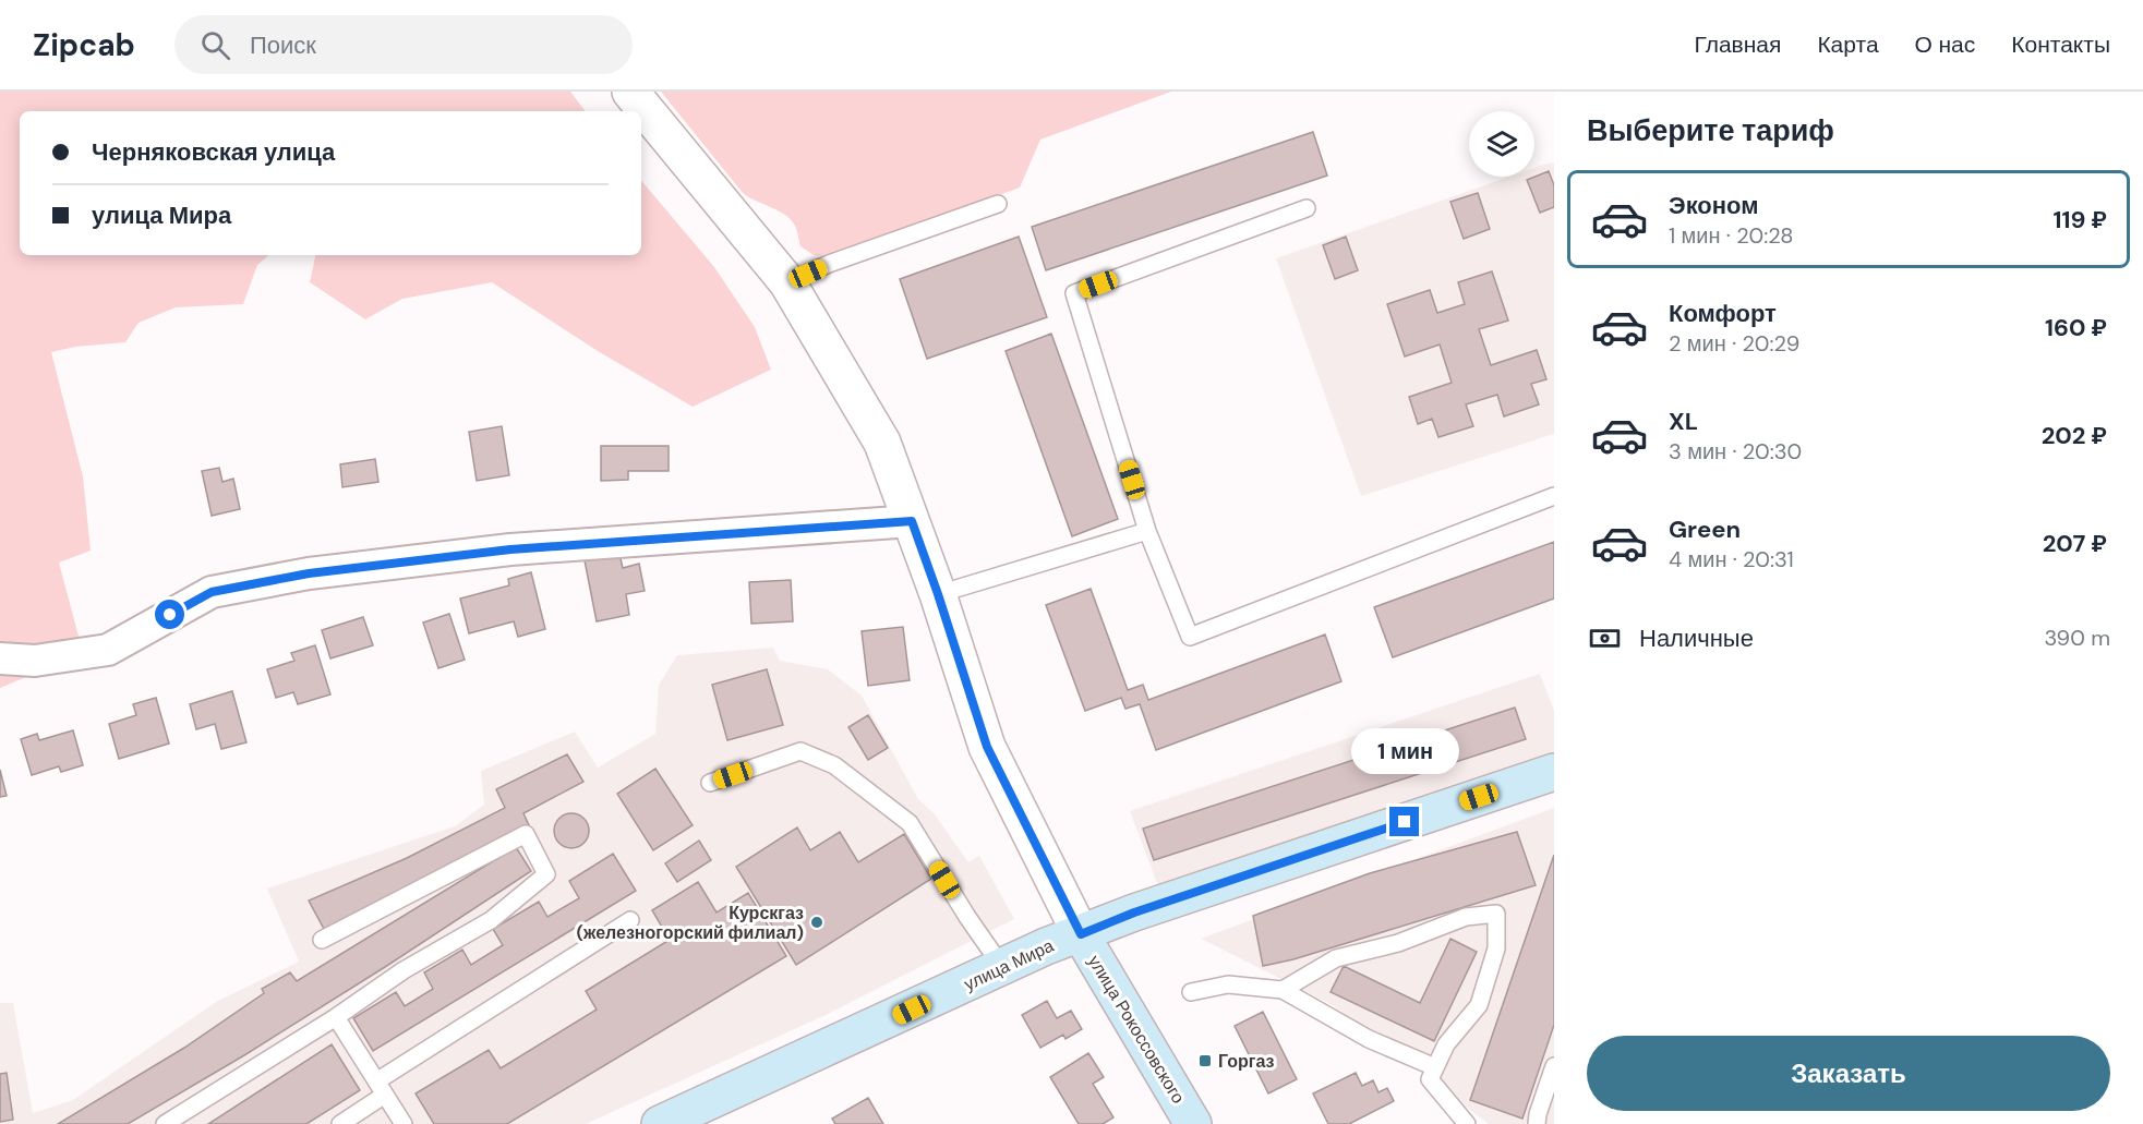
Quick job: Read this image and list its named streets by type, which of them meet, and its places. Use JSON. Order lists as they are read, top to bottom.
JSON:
{
  "streets": {
    "main road": ["улица Мира", "улица Рокоссовского"]
  },
  "crossings": [
    ["улица Мира", "улица Рокоссовского"]
  ],
  "places": {
    "other": ["Курскгаз (железногорский филиал)"],
    "transit": ["Горгаз"]
  },
  "page": {
    "header": "Zipcab",
    "search": "Поиск",
    "nav": [
      "Главная",
      "Карта",
      "О нас",
      "Контакты"
    ],
    "heading": "Выберите тариф",
    "banner": ["Черняковская улица", "улица Мира"],
    "list": [
      {
        "name": "Эконом",
        "note": "1 мин · 20:28",
        "value": "119 ₽"
      },
      {
        "name": "Комфорт",
        "note": "2 мин · 20:29",
        "value": "160 ₽"
      },
      {
        "name": "XL",
        "note": "3 мин · 20:30",
        "value": "202 ₽"
      },
      {
        "name": "Green",
        "note": "4 мин · 20:31",
        "value": "207 ₽"
      }
    ],
    "pay": ["Наличные", "390 m"],
    "bubble": "1 мин",
    "buttons": "Заказать"
  }
}
